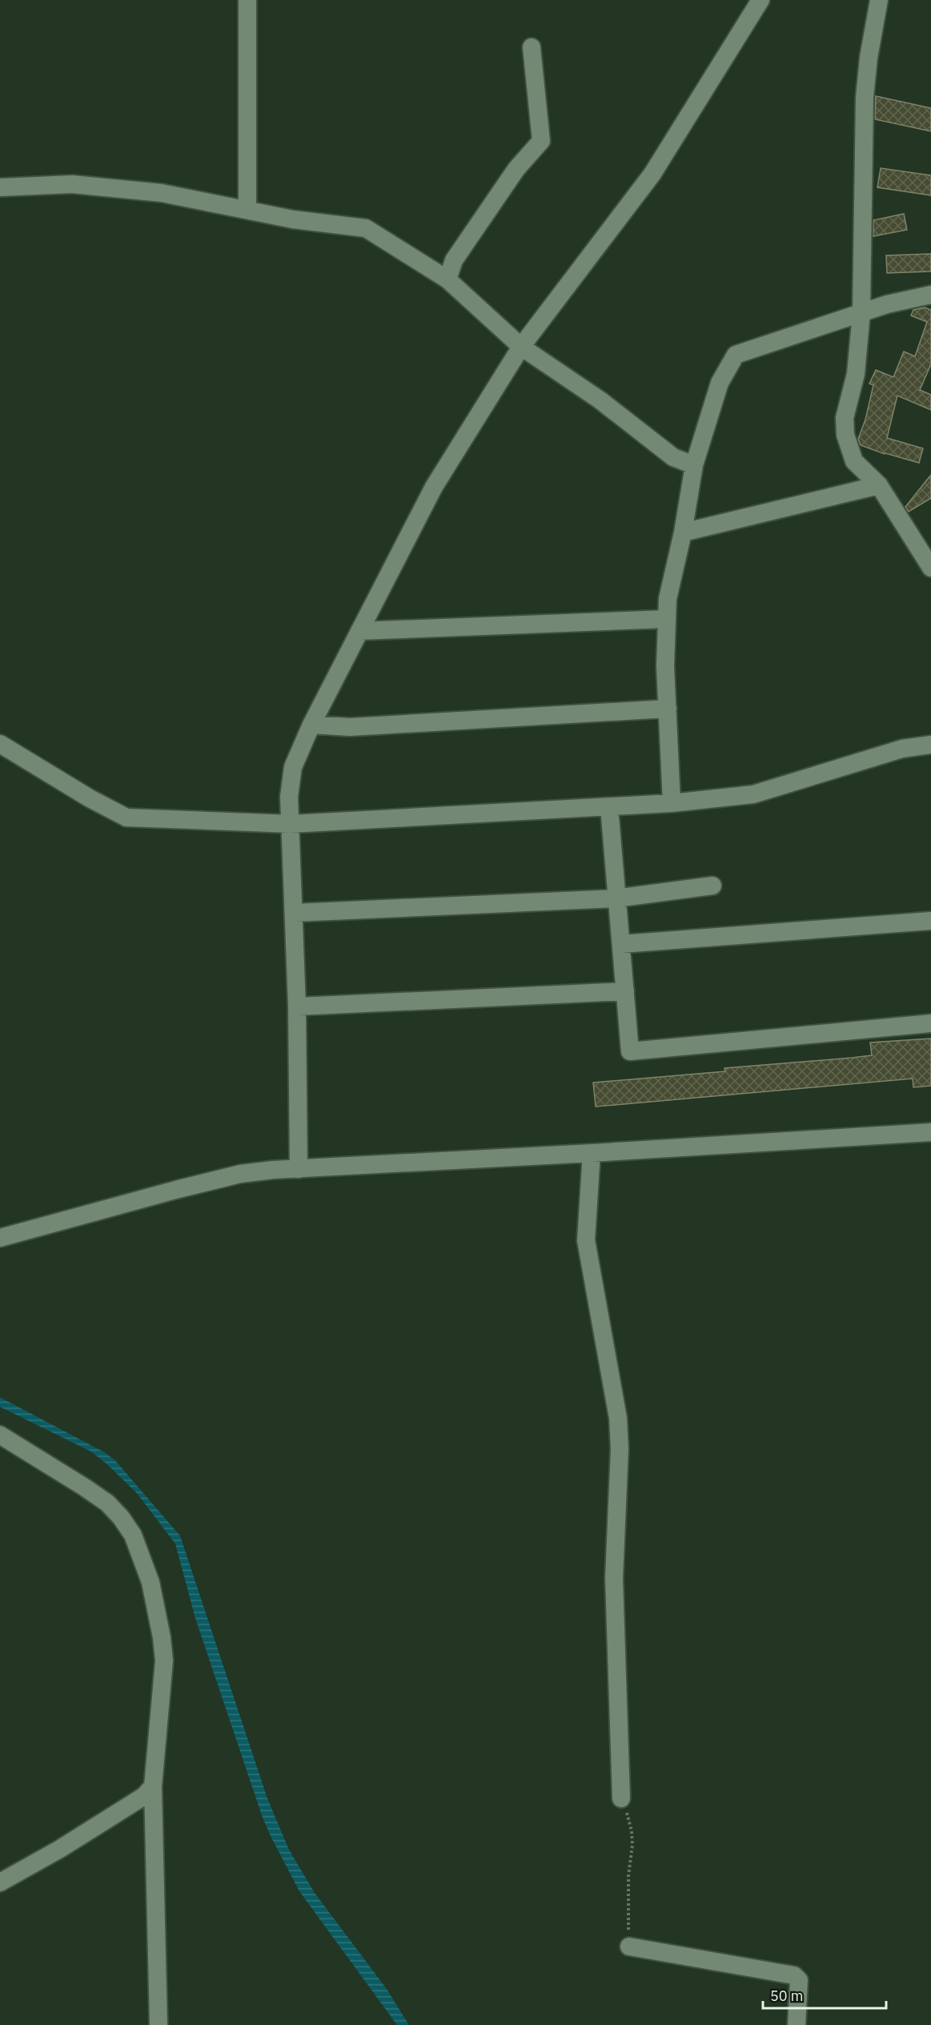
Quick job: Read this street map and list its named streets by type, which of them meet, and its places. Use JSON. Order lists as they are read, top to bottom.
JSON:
{
  "scale_bar": "50 m"
}
